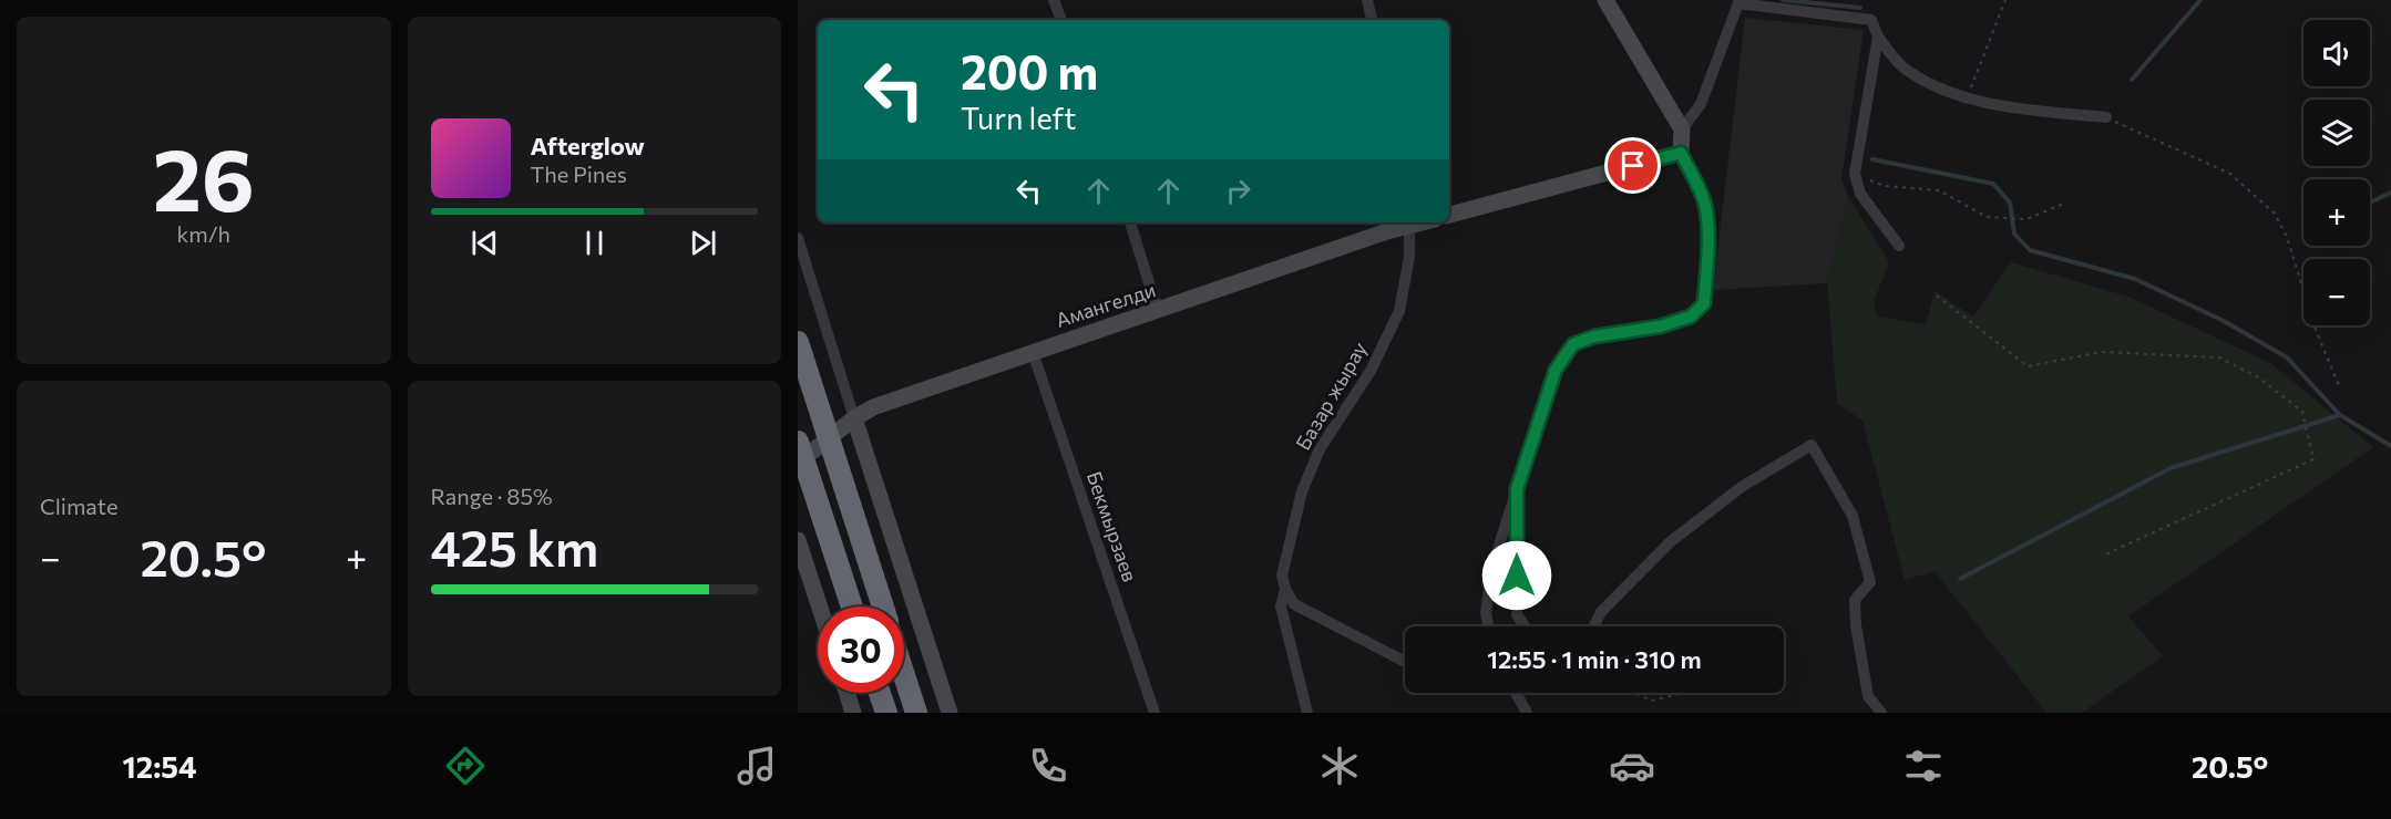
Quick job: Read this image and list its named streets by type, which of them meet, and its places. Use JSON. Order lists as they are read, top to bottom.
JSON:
{
  "streets": {
    "main road": ["Амангелди"],
    "street": ["Базар жырау", "Бекмырзаев"]
  },
  "crossings": [
    ["Амангелди", "Базар жырау"],
    ["Амангелди", "Бекмырзаев"]
  ],
  "page": {
    "tile": [
      ["26", "km/h"],
      "Climate",
      ["Range · 85%", "425 km"]
    ],
    "map_buttons": ["+", "−"],
    "turn": ["200 m", "Turn left"],
    "song": ["Afterglow", "The Pines"],
    "heat": ["−", "20.5°", "+"],
    "limit": "30",
    "trip": "12:55 · 1 min · 310 m",
    "tabs": ["12:54", "20.5°"]
  }
}
